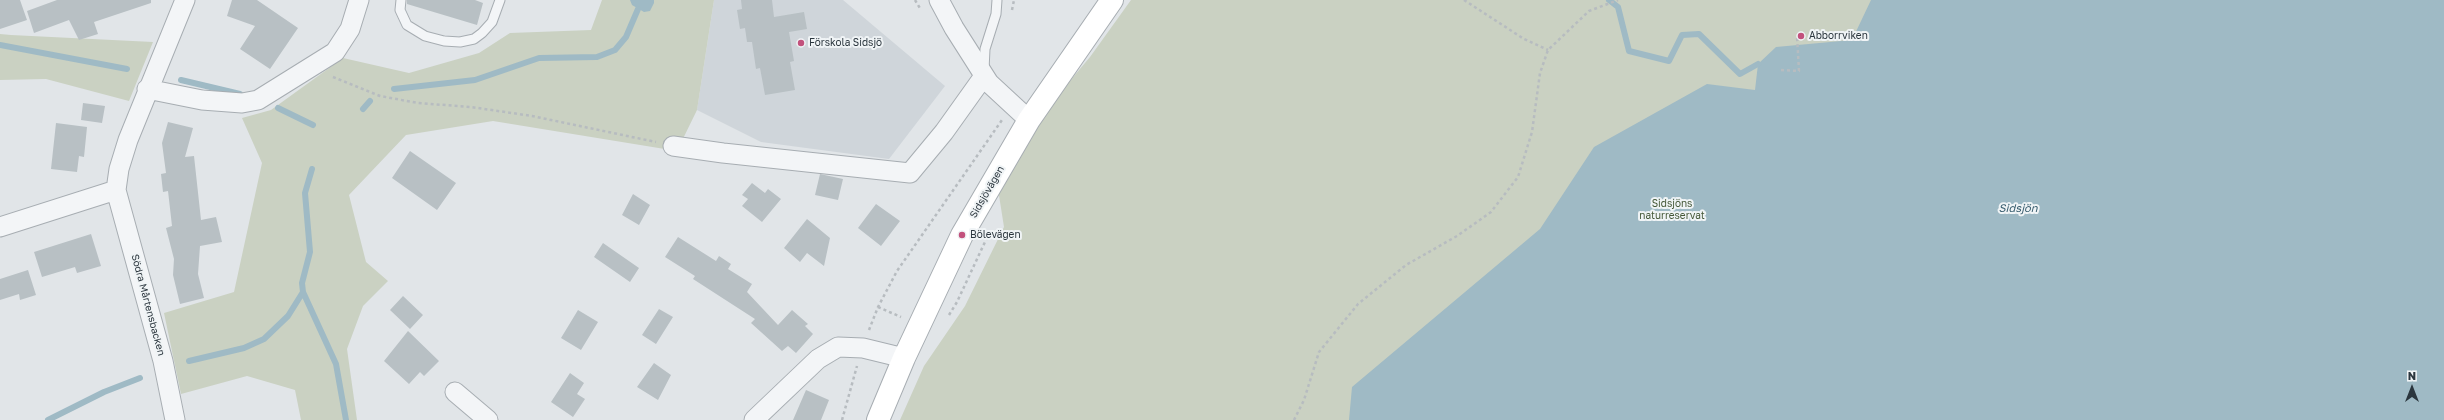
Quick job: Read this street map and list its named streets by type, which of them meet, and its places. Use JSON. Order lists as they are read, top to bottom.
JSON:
{
  "streets": {
    "main road": ["Sidsjövägen"],
    "street": ["Södra Mårtensbacken"]
  },
  "water": ["Sidsjön"],
  "parks": ["Sidsjöns naturreservat"],
  "places": ["Abborrviken", "Förskola Sidsjö", "Bölevägen"],
  "north": "top"
}
